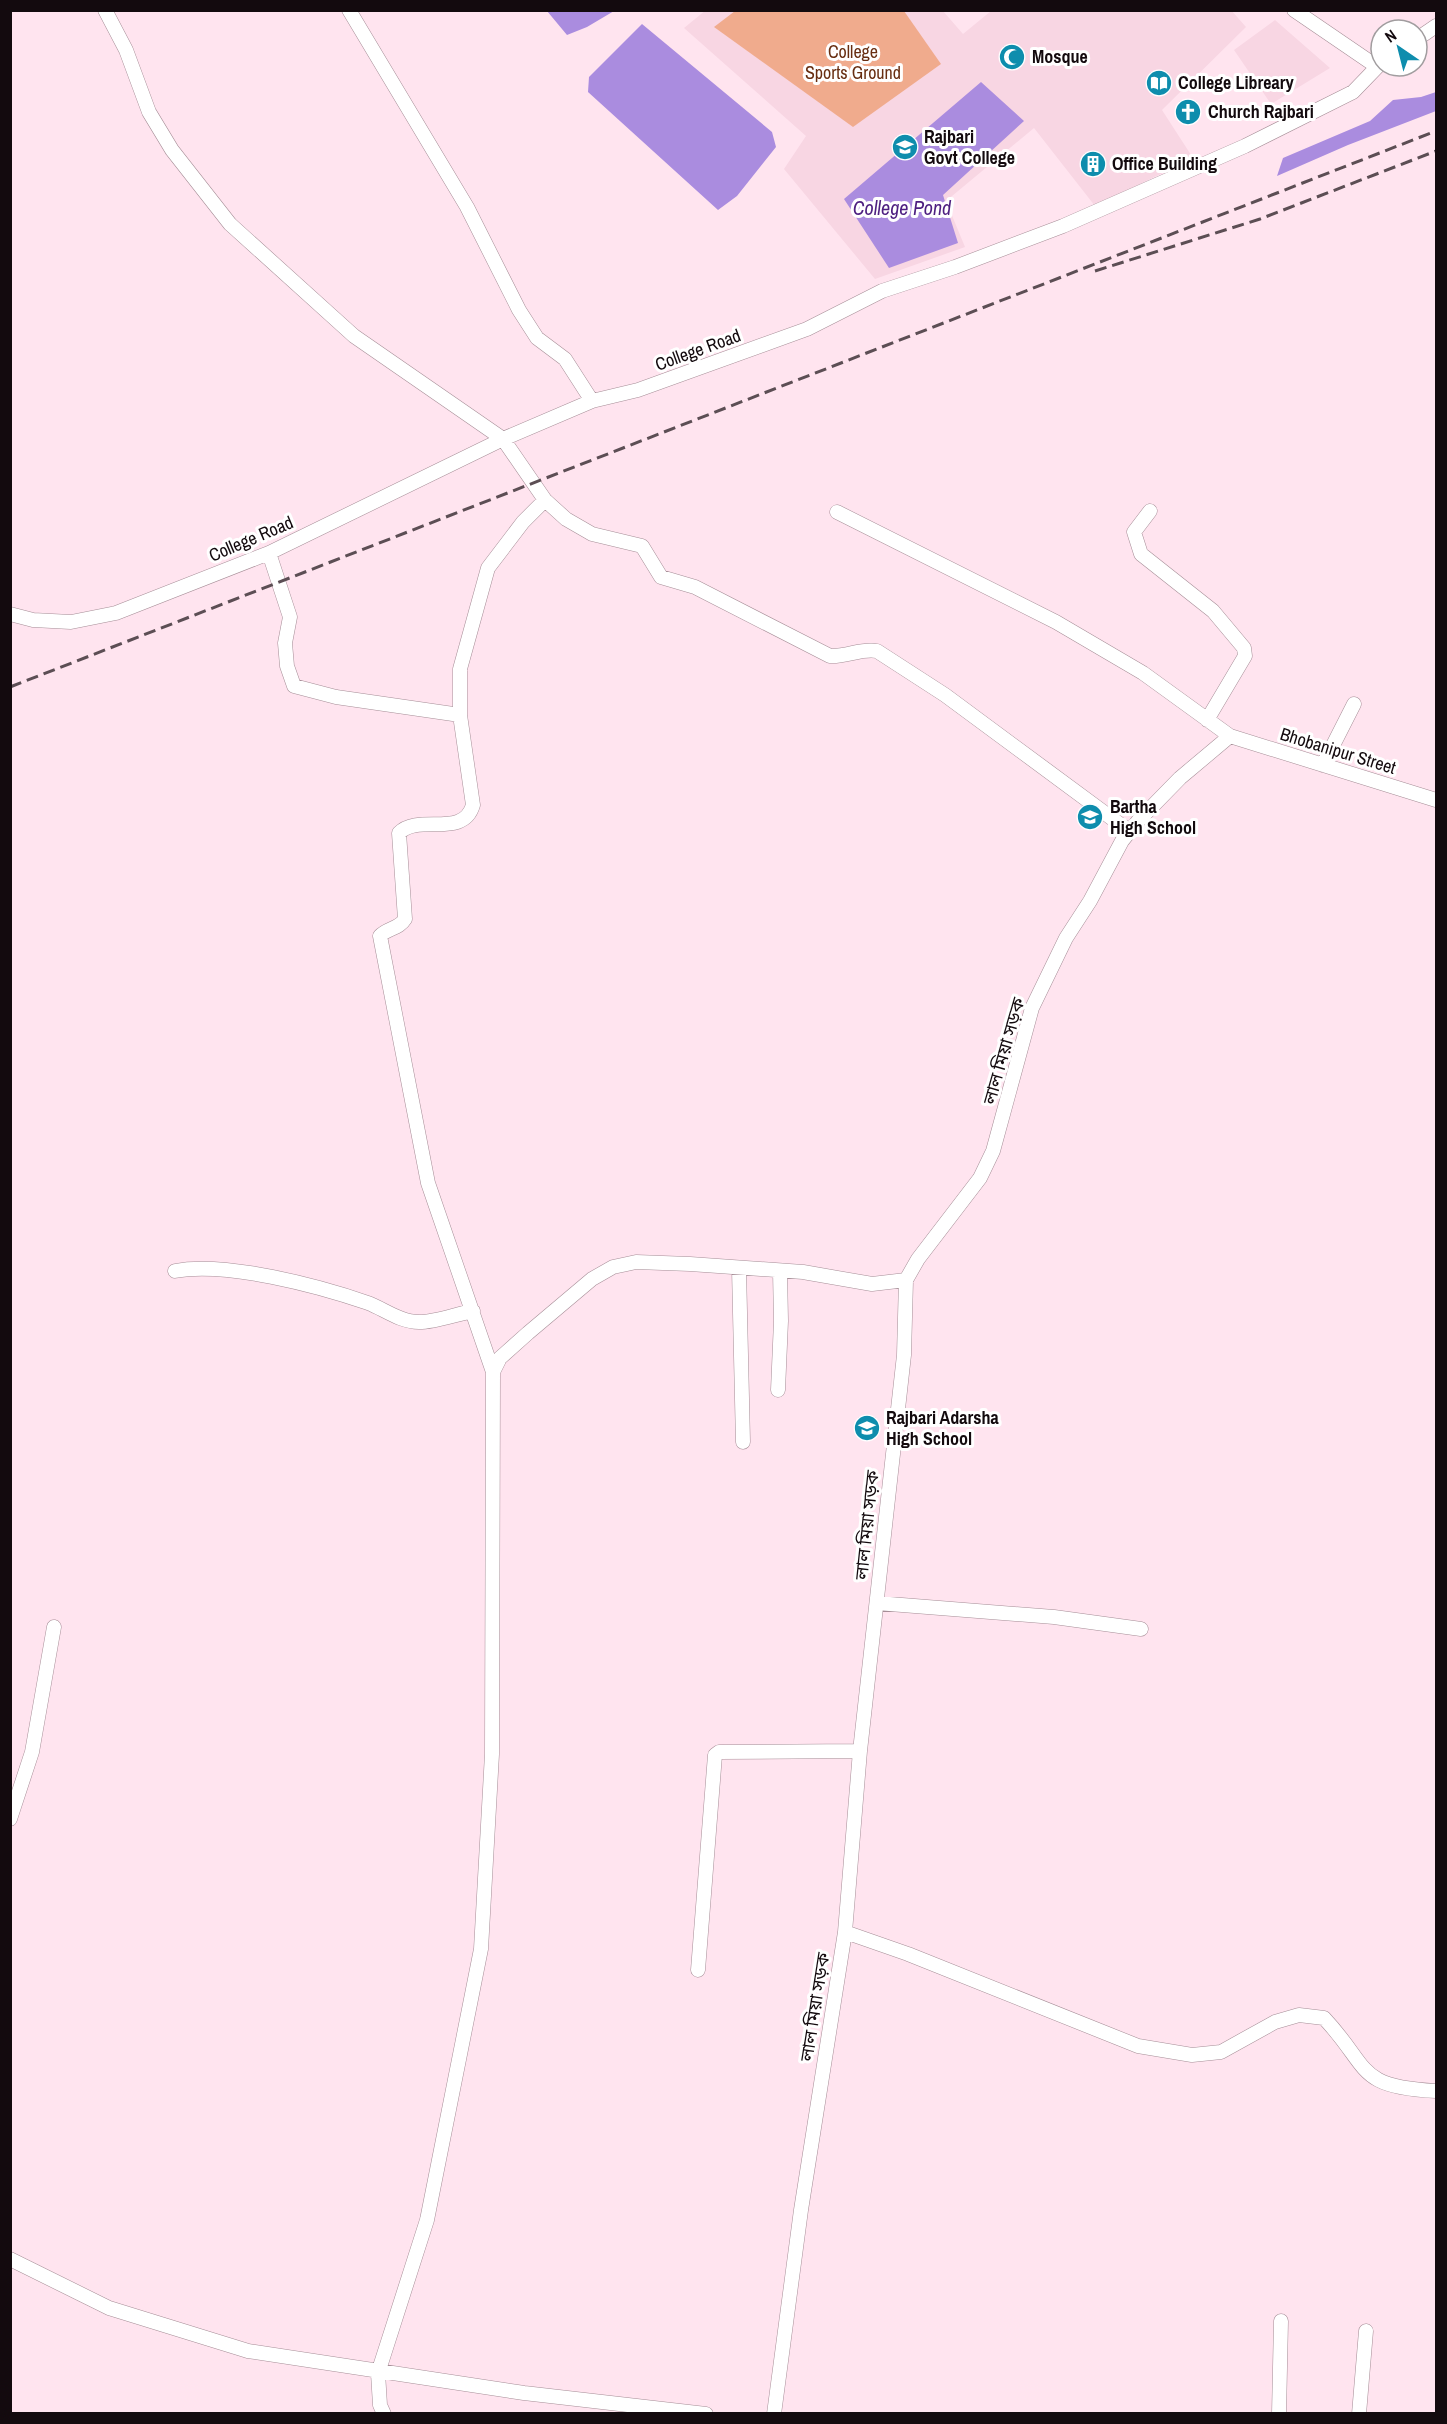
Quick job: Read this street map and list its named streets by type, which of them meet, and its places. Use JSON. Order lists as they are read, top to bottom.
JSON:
{
  "streets": {
    "street": ["College Road", "Bhobanipur Street", "লাল মিয়া সড়ক"]
  },
  "crossings": [
    ["Bhobanipur Street", "লাল মিয়া সড়ক"]
  ],
  "water": ["College Pond"],
  "parks": ["College Sports Ground"],
  "places": {
    "mosque": ["Mosque"],
    "library": ["College Libreary"],
    "church": ["Church Rajbari"],
    "school or university": ["Rajbari Govt College", "Bartha High School", "Rajbari Adarsha High School"],
    "building": ["Office Building"]
  },
  "north": "top left"
}
